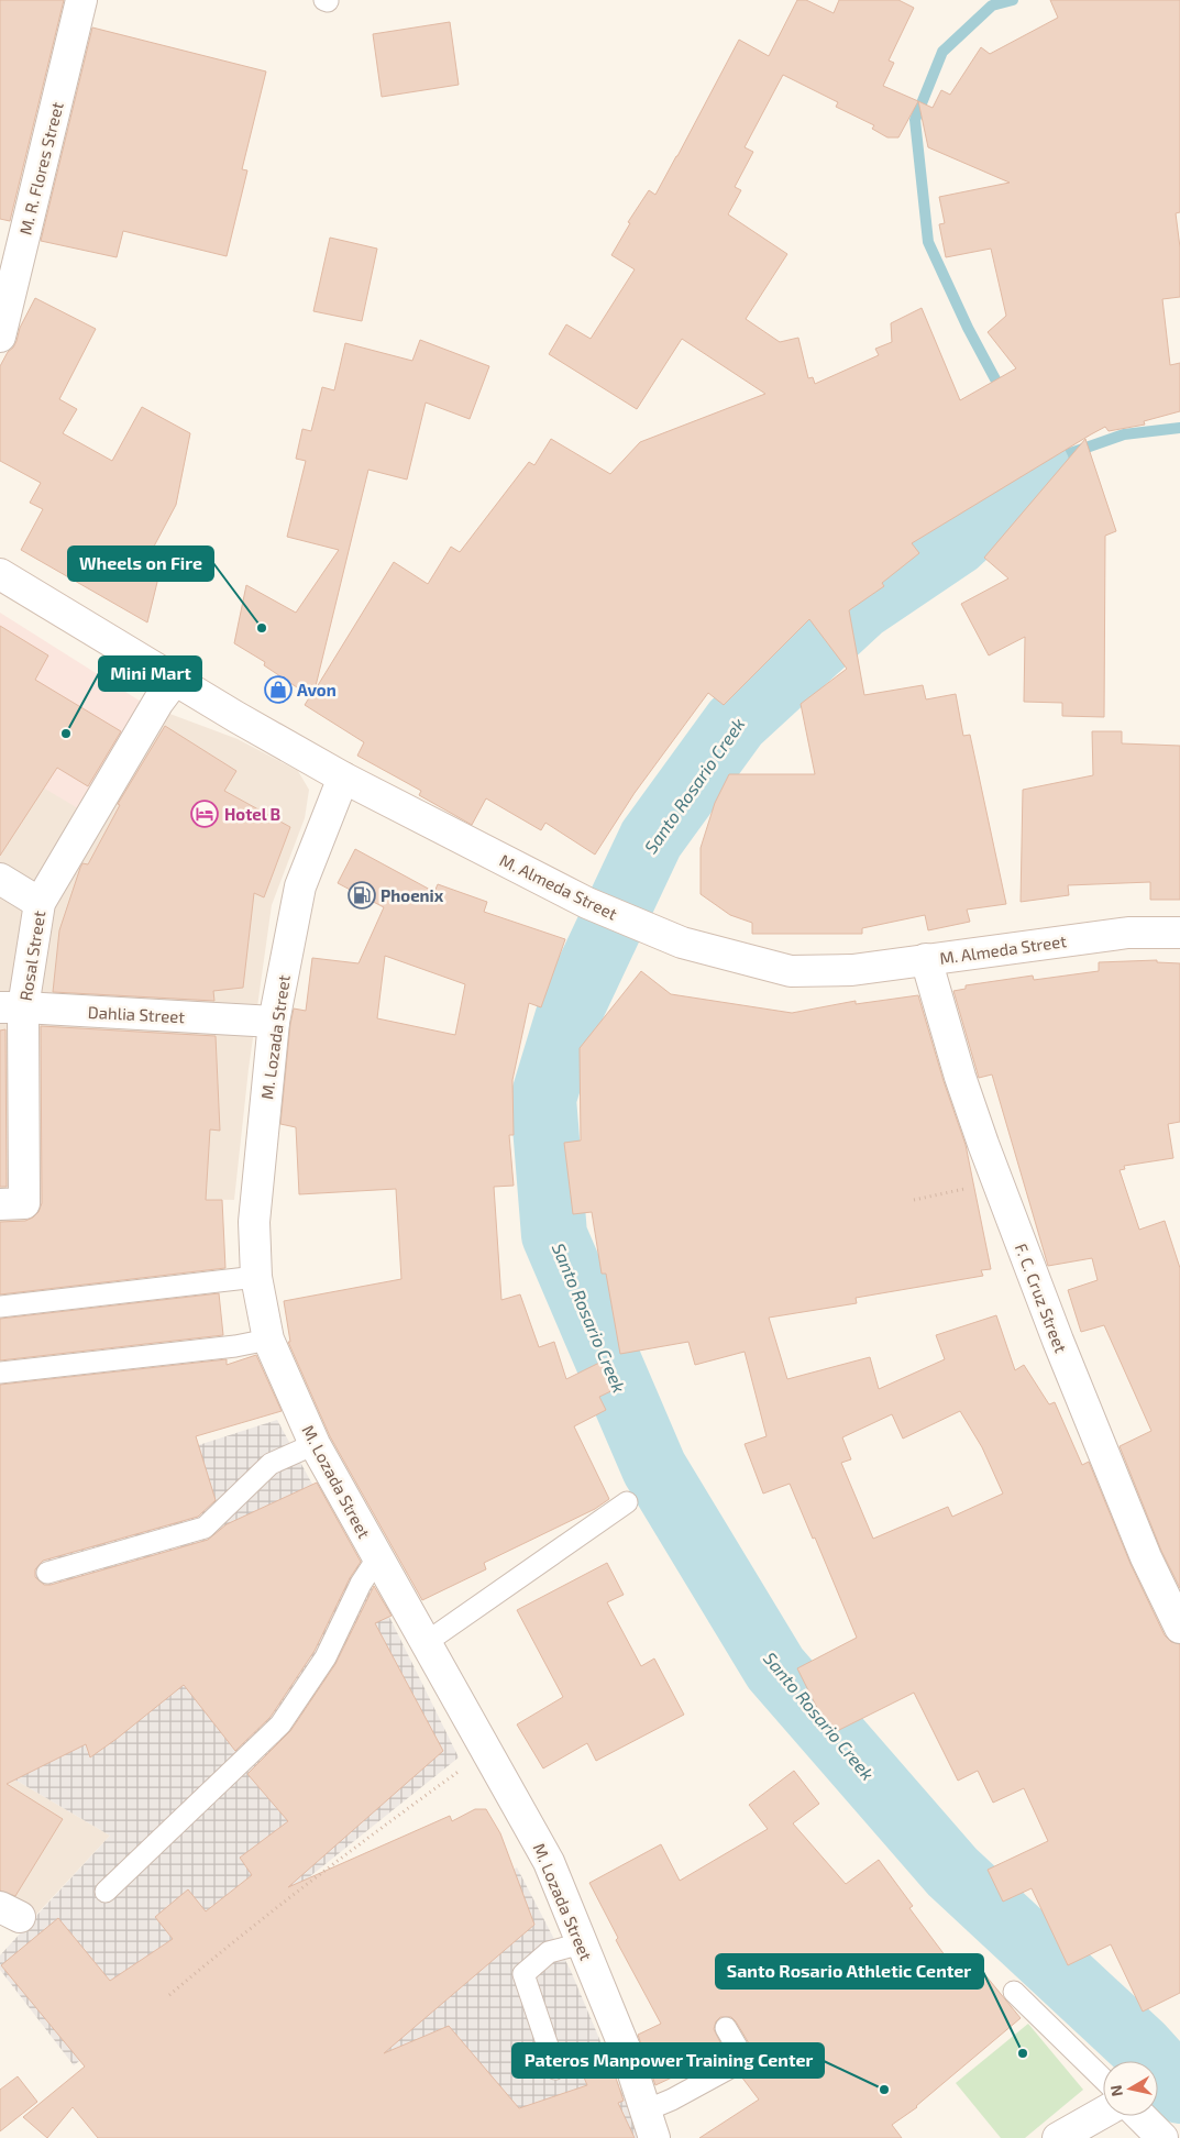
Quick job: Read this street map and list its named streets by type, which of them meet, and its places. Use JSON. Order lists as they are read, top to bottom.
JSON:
{
  "streets": {
    "street": [
      "M. R. Flores Street",
      "M. Almeda Street",
      "Rosal Street",
      "Dahlia Street",
      "M. Lozada Street",
      "F. C. Cruz Street"
    ]
  },
  "crossings": [
    ["M. Almeda Street", "Rosal Street"],
    ["M. Almeda Street", "M. Lozada Street"],
    ["M. Almeda Street", "F. C. Cruz Street"],
    ["Rosal Street", "Dahlia Street"],
    ["Dahlia Street", "M. Lozada Street"]
  ],
  "water": ["Santo Rosario Creek"],
  "places": {
    "other": [
      "Wheels on Fire",
      "Mini Mart",
      "Santo Rosario Athletic Center",
      "Pateros Manpower Training Center"
    ],
    "shop": ["Avon"],
    "hotel": ["Hotel B"],
    "fuel station": ["Phoenix"]
  },
  "north": "left"
}
